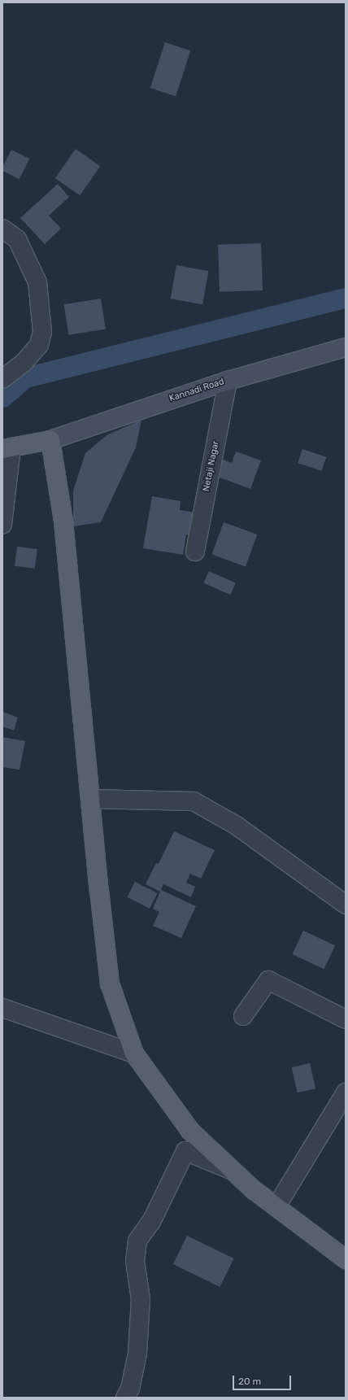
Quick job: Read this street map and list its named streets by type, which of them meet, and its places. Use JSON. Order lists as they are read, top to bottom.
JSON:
{
  "streets": {
    "street": ["Kannadi Road", "Netaji Nagar"]
  },
  "crossings": [
    ["Kannadi Road", "Netaji Nagar"]
  ],
  "scale_bar": "20 m"
}
